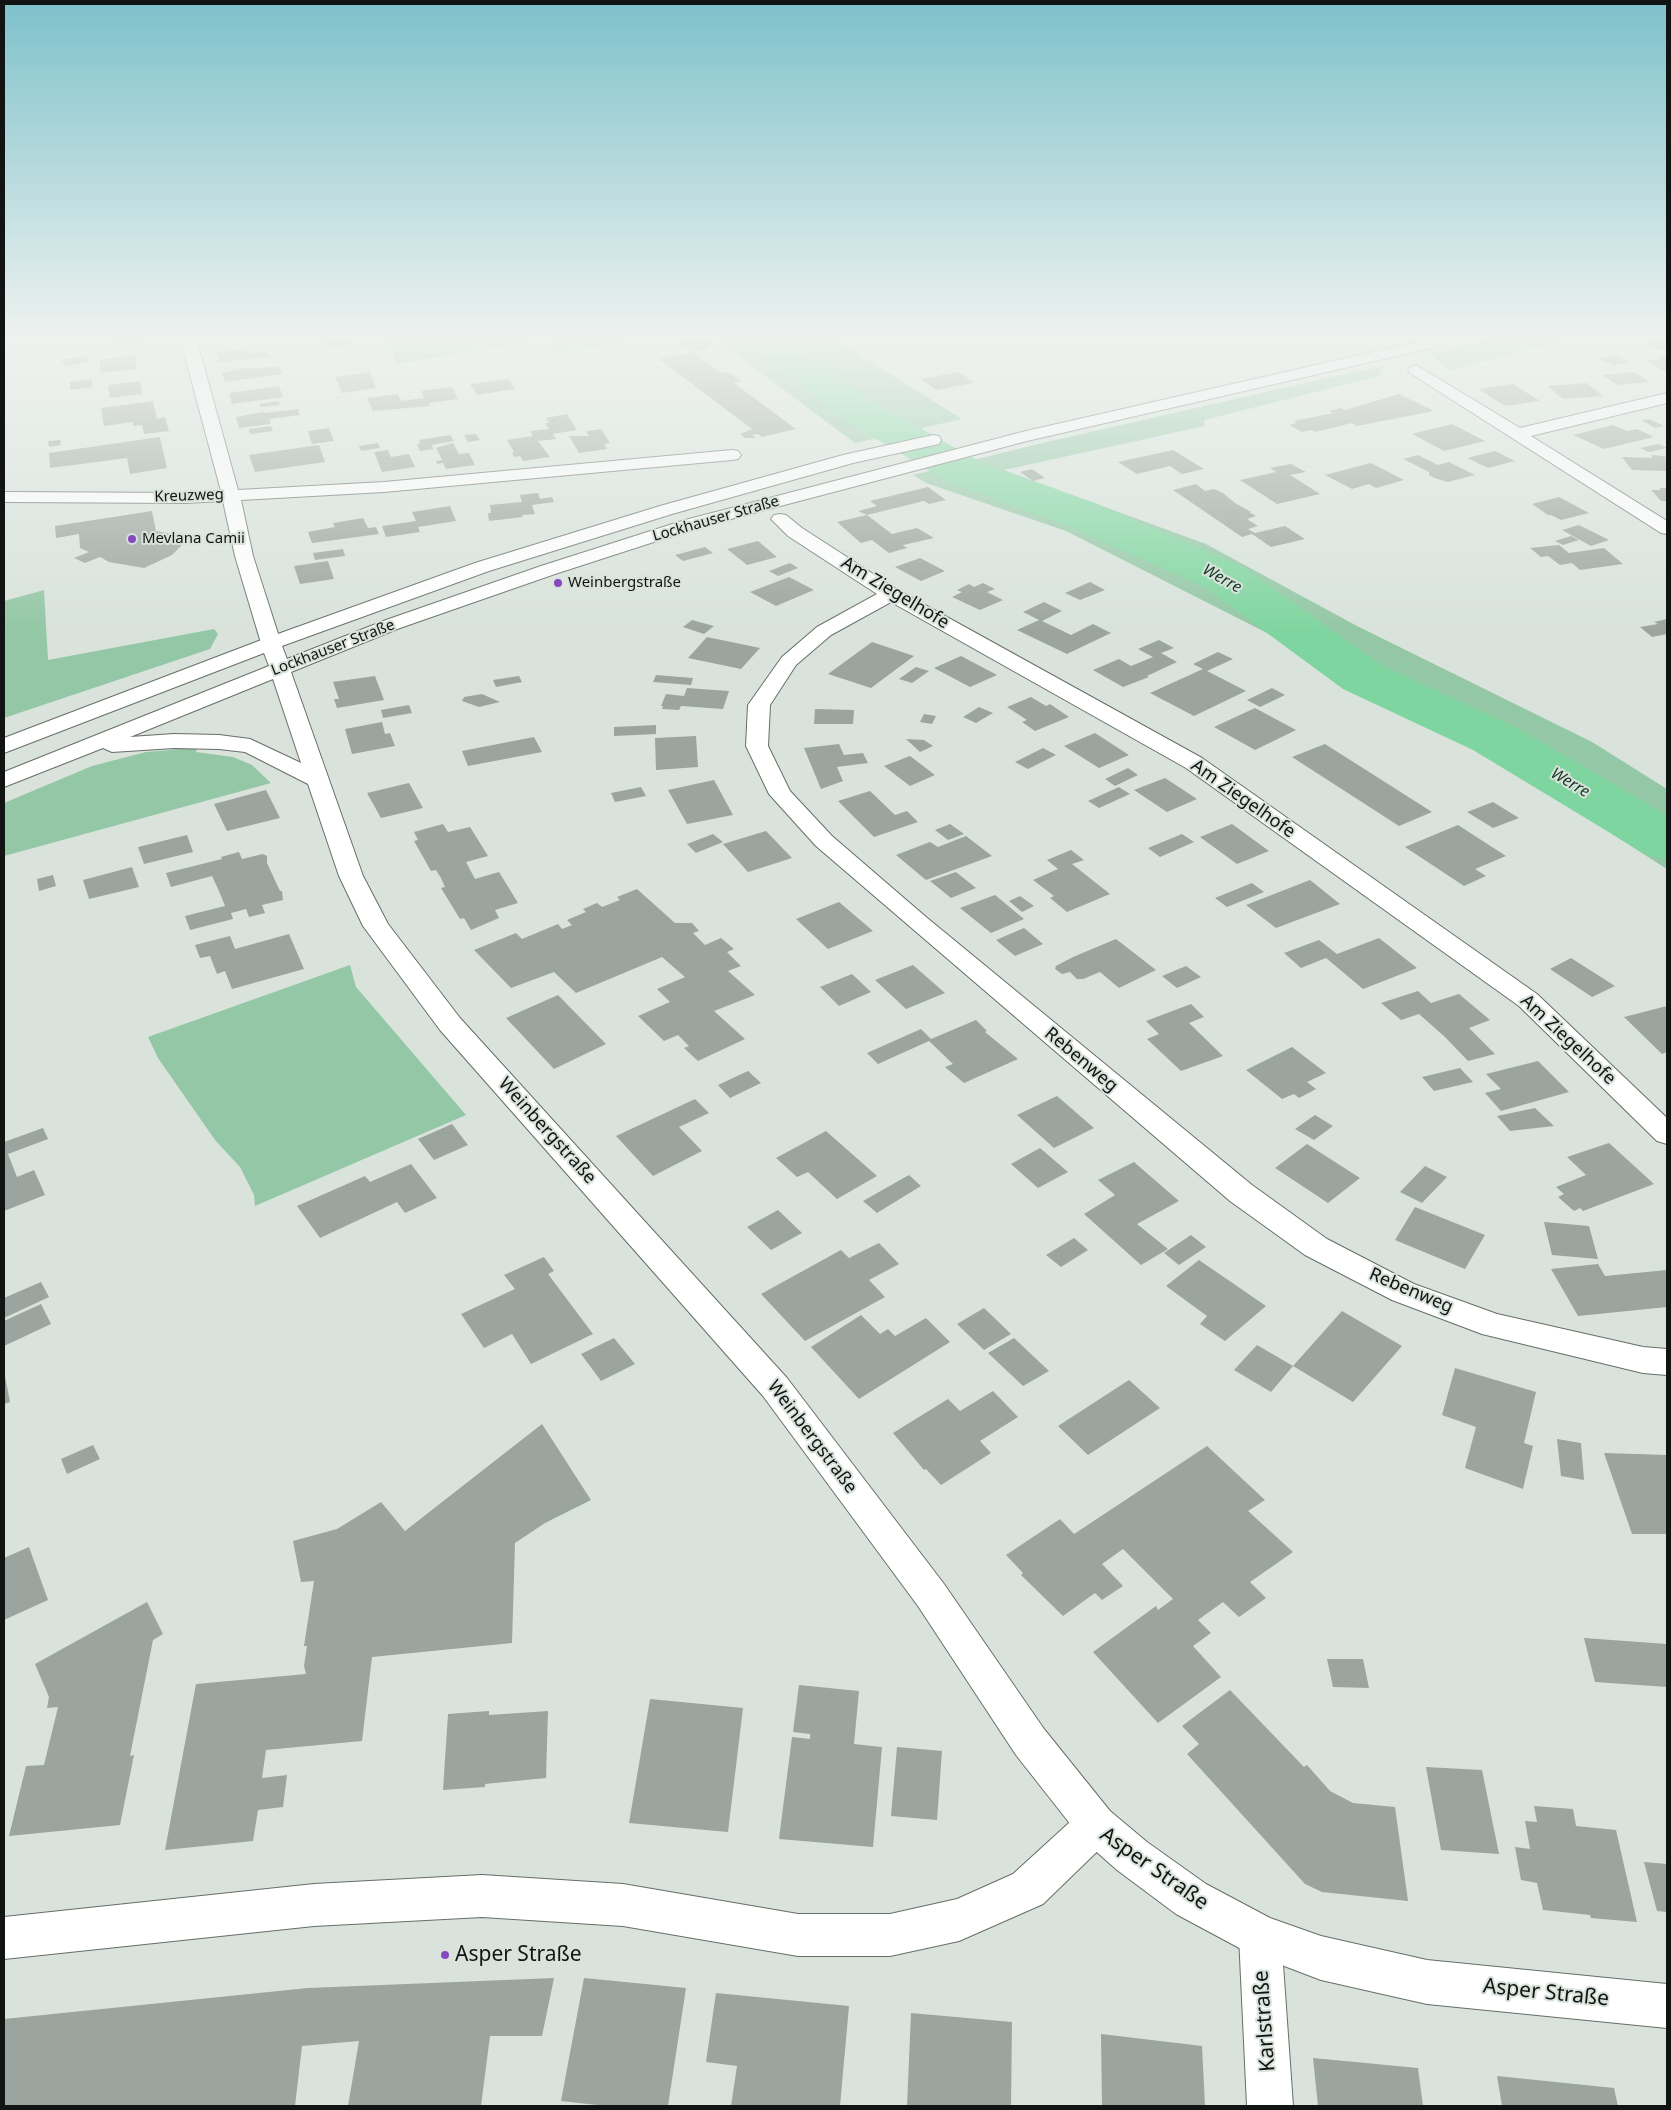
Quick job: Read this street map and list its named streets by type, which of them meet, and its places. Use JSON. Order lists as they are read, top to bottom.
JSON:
{
  "streets": {
    "street": [
      "Kreuzweg",
      "Lockhauser Straße",
      "Am Ziegelhofe",
      "Rebenweg",
      "Weinbergstraße",
      "Asper Straße",
      "Karlstraße"
    ]
  },
  "crossings": [
    ["Kreuzweg", "Weinbergstraße"],
    ["Lockhauser Straße", "Weinbergstraße"],
    ["Am Ziegelhofe", "Rebenweg"],
    ["Weinbergstraße", "Asper Straße"],
    ["Asper Straße", "Karlstraße"]
  ],
  "water": ["Werre"],
  "places": ["Mevlana Camii", "Weinbergstraße", "Asper Straße"]
}
